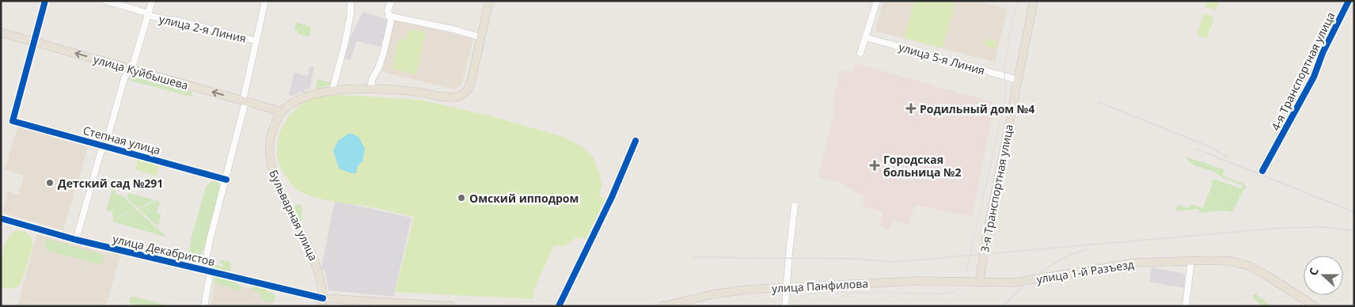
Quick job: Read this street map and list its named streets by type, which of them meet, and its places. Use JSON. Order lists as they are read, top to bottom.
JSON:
{
  "streets": {
    "main road": [
      "улица Куйбышева",
      "3-я Транспортная улица",
      "Бульварная улица",
      "улица 1-й Разъезд",
      "улица Панфилова"
    ],
    "street": [
      "улица 2-я Линия",
      "улица 5-я Линия",
      "4-я Транспортная улица",
      "Степная улица",
      "улица Декабристов"
    ]
  },
  "crossings": [
    ["улица 5-я Линия", "3-я Транспортная улица"],
    ["улица Куйбышева", "Степная улица"],
    ["улица Куйбышева", "Бульварная улица"],
    ["3-я Транспортная улица", "улица 1-й Разъезд"],
    ["3-я Транспортная улица", "улица Панфилова"],
    ["Бульварная улица", "улица Декабристов"],
    ["улица 1-й Разъезд", "улица Панфилова"]
  ],
  "one_way": ["улица Куйбышева"],
  "places": {
    "health": ["Родильный дом №4", "Городская больница №2"],
    "other": ["Детский сад №291", "Омский ипподром"]
  },
  "north": "left"
}
